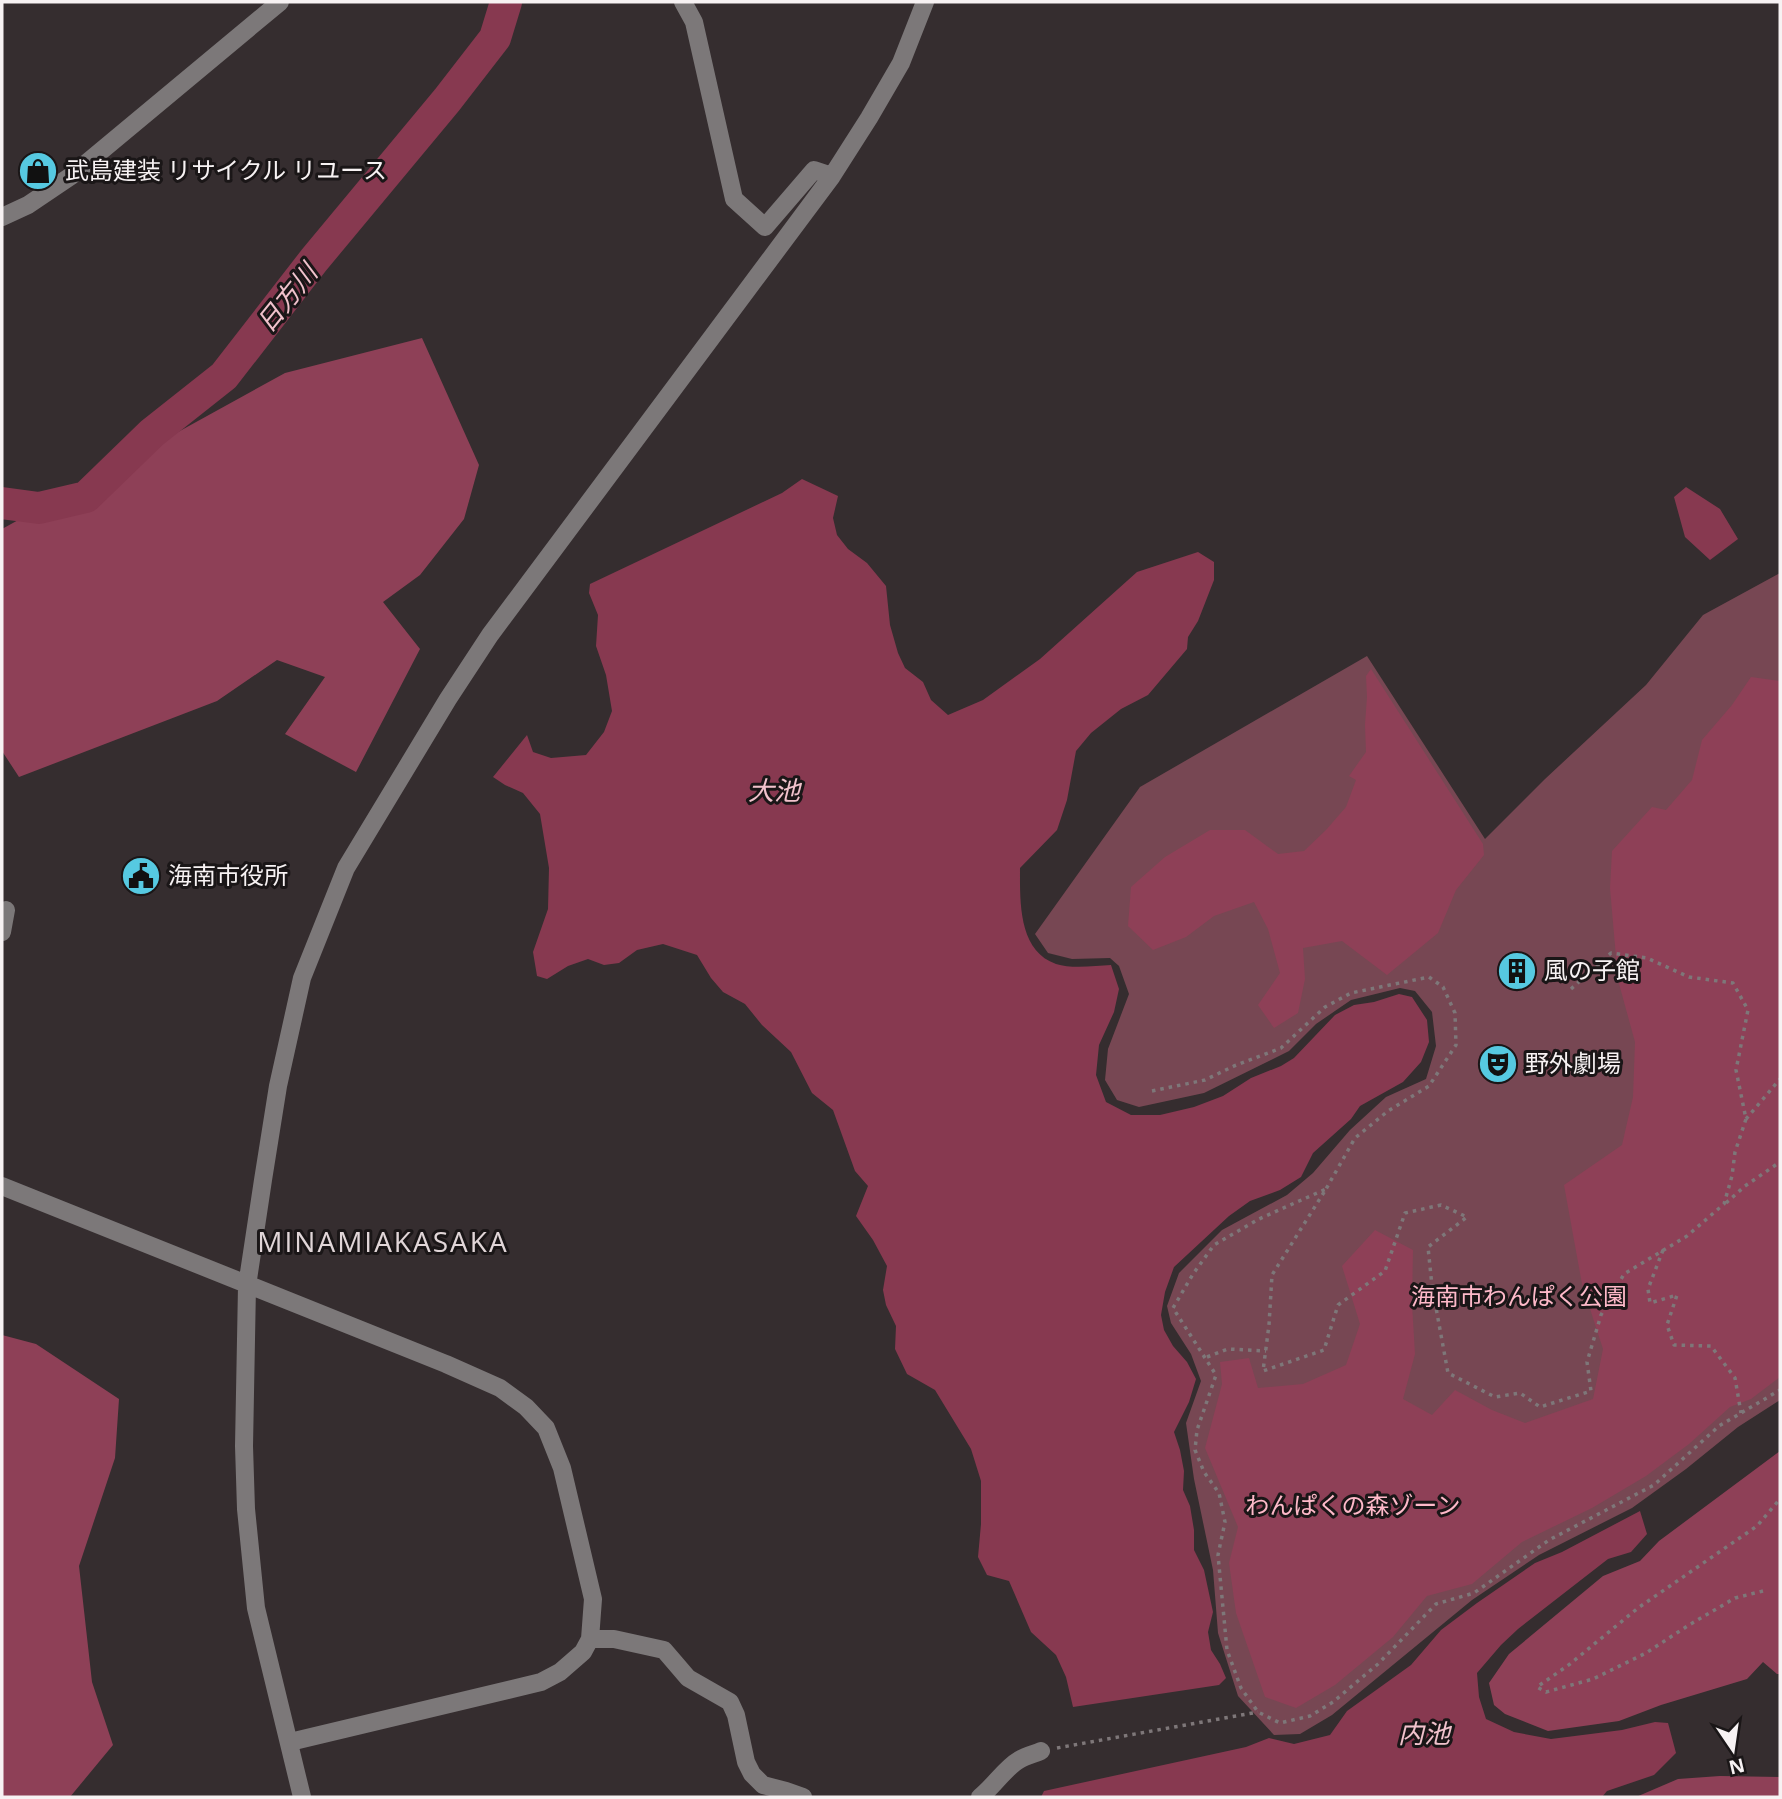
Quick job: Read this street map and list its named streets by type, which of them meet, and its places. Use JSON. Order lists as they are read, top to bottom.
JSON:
{
  "districts": ["MINAMIAKASAKA"],
  "water": ["日方川", "大池", "内池"],
  "parks": ["海南市わんぱく公園", "わんぱくの森ゾーン"],
  "places": {
    "shop": ["武島建装 リサイクル リユース"],
    "public building": ["海南市役所"],
    "building": ["風の子館"],
    "theatre": ["野外劇場"]
  },
  "north": "bottom"
}
